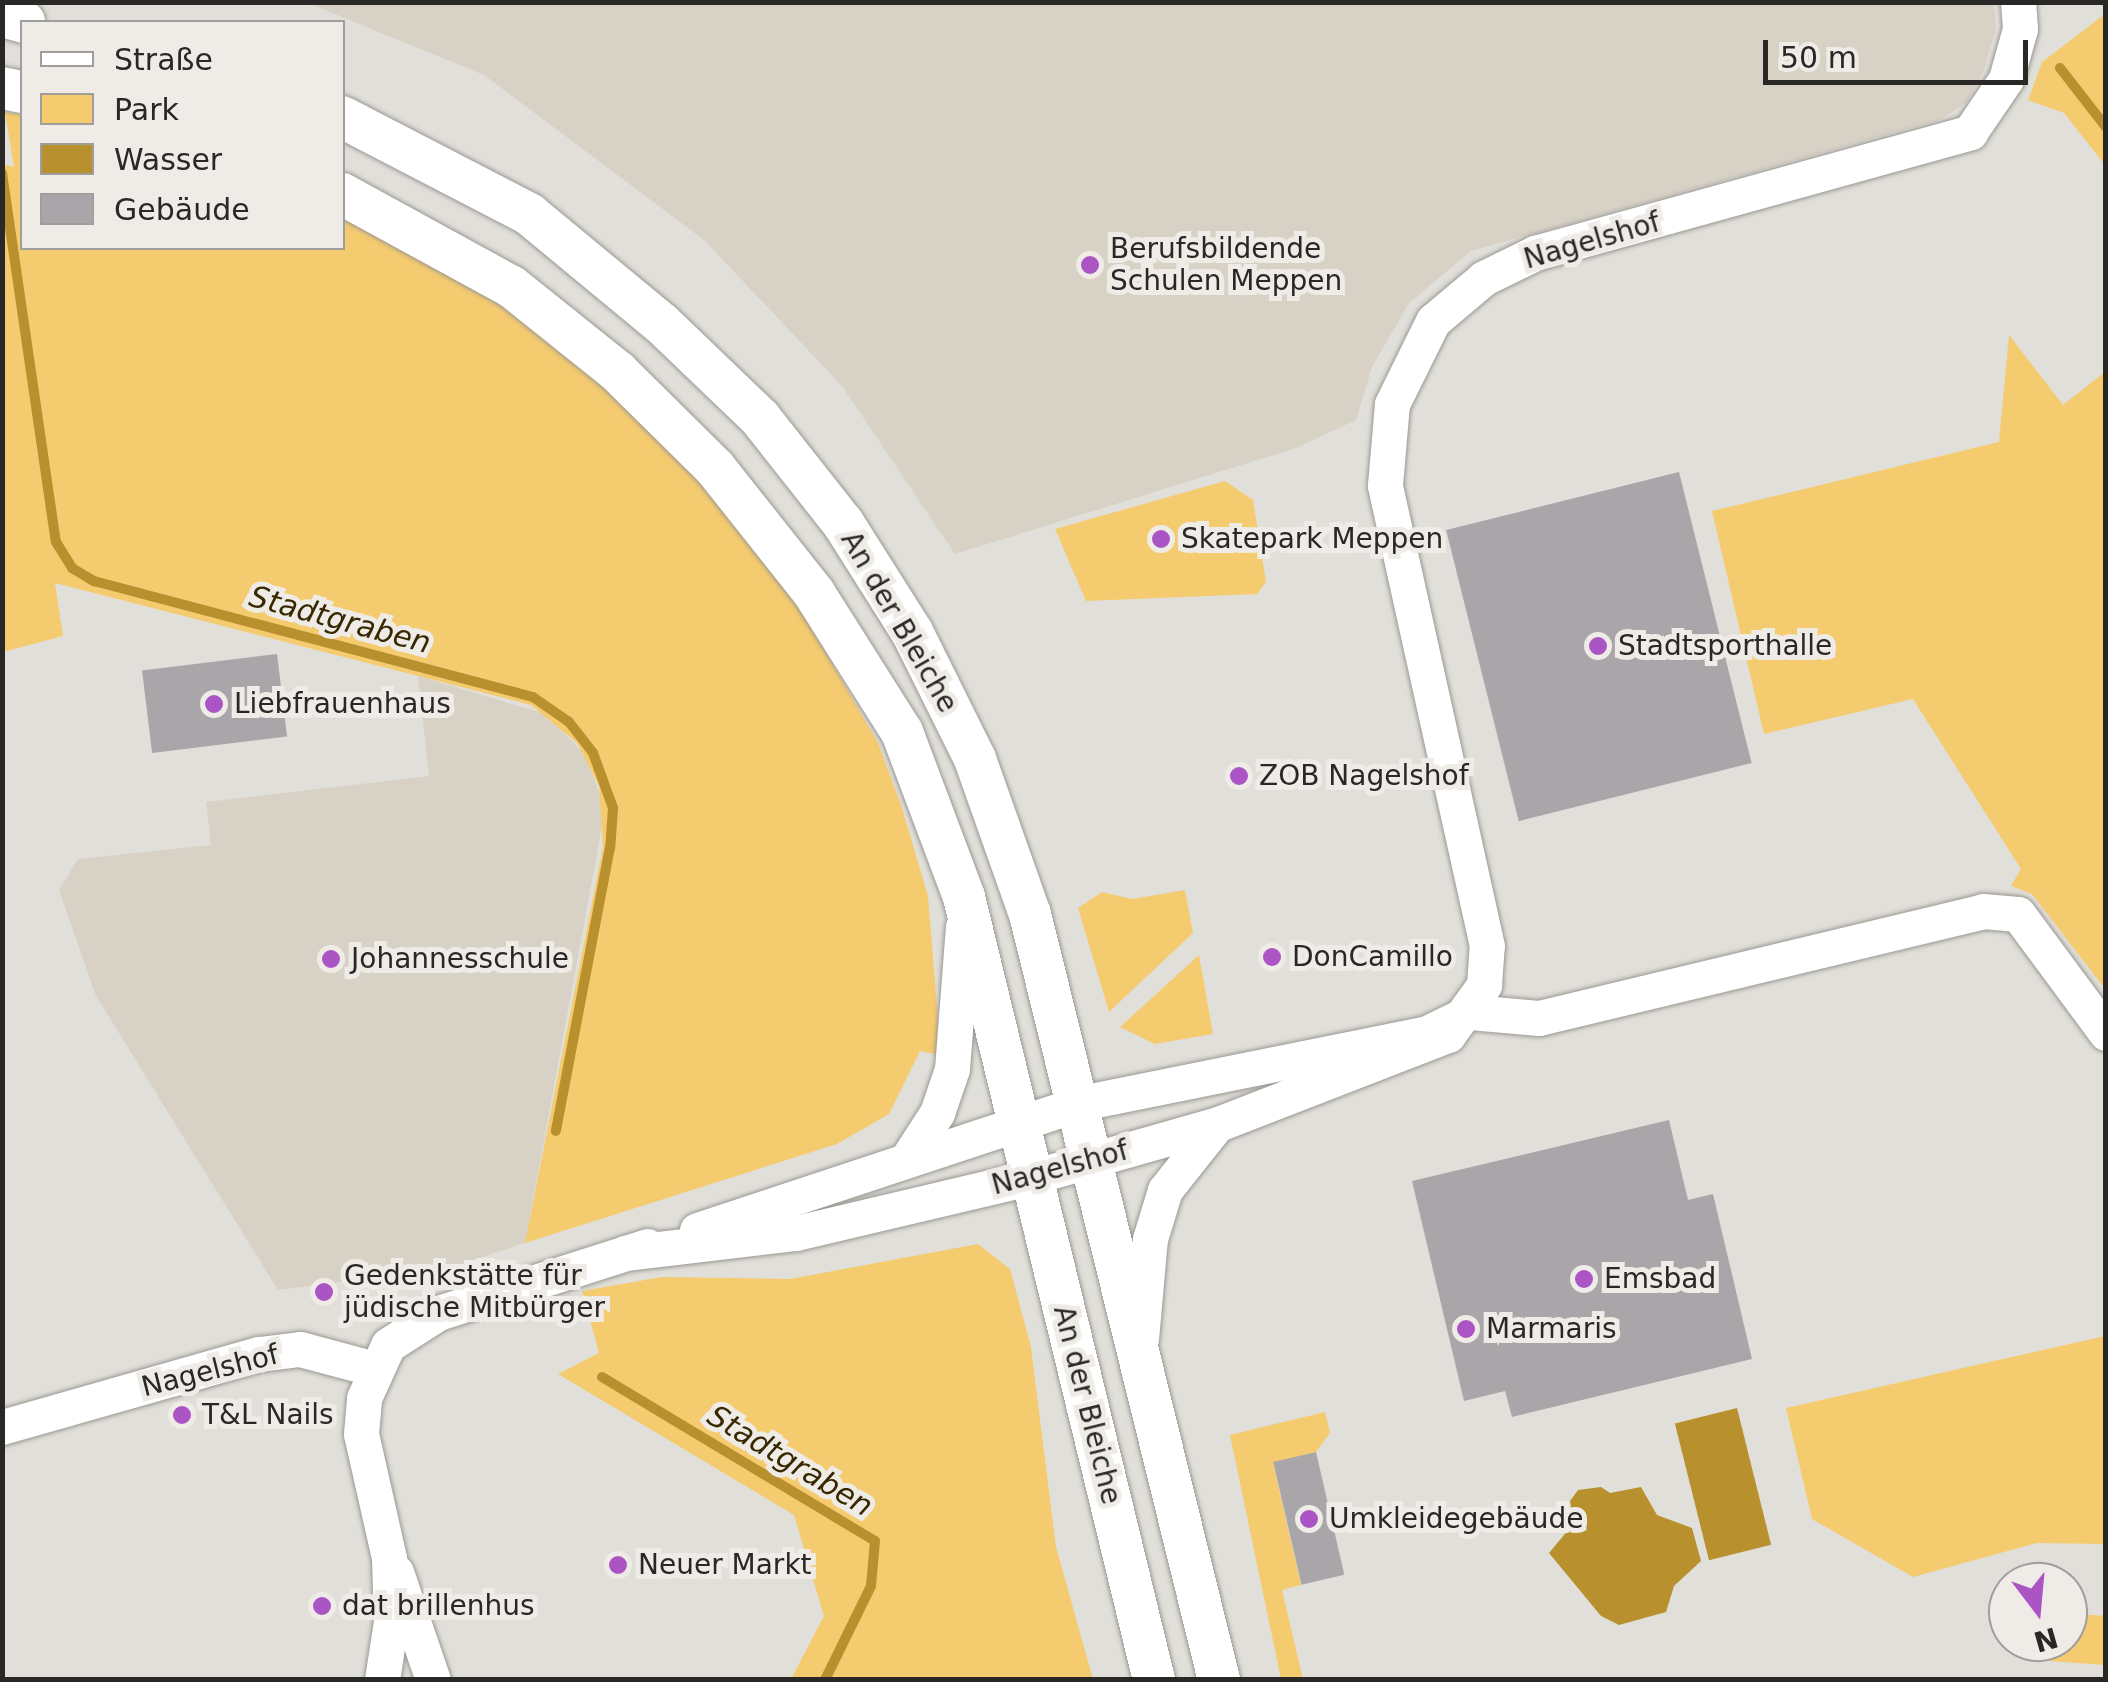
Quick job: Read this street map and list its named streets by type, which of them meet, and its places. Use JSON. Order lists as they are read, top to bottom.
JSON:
{
  "streets": {
    "street": ["Nagelshof", "An der Bleiche"]
  },
  "crossings": [
    ["Nagelshof", "An der Bleiche"]
  ],
  "water": ["Stadtgraben"],
  "places": [
    "Berufsbildende Schulen Meppen",
    "Skatepark Meppen",
    "Stadtsporthalle",
    "Liebfrauenhaus",
    "ZOB Nagelshof",
    "DonCamillo",
    "Johannesschule",
    "Emsbad",
    "Gedenkstätte für jüdische Mitbürger",
    "Marmaris",
    "T&L Nails",
    "Umkleidegebäude",
    "Neuer Markt",
    "dat brillenhus"
  ],
  "legend": [
    "Straße",
    "Park",
    "Wasser",
    "Gebäude"
  ],
  "scale_bar": "50 m",
  "north": "bottom"
}
